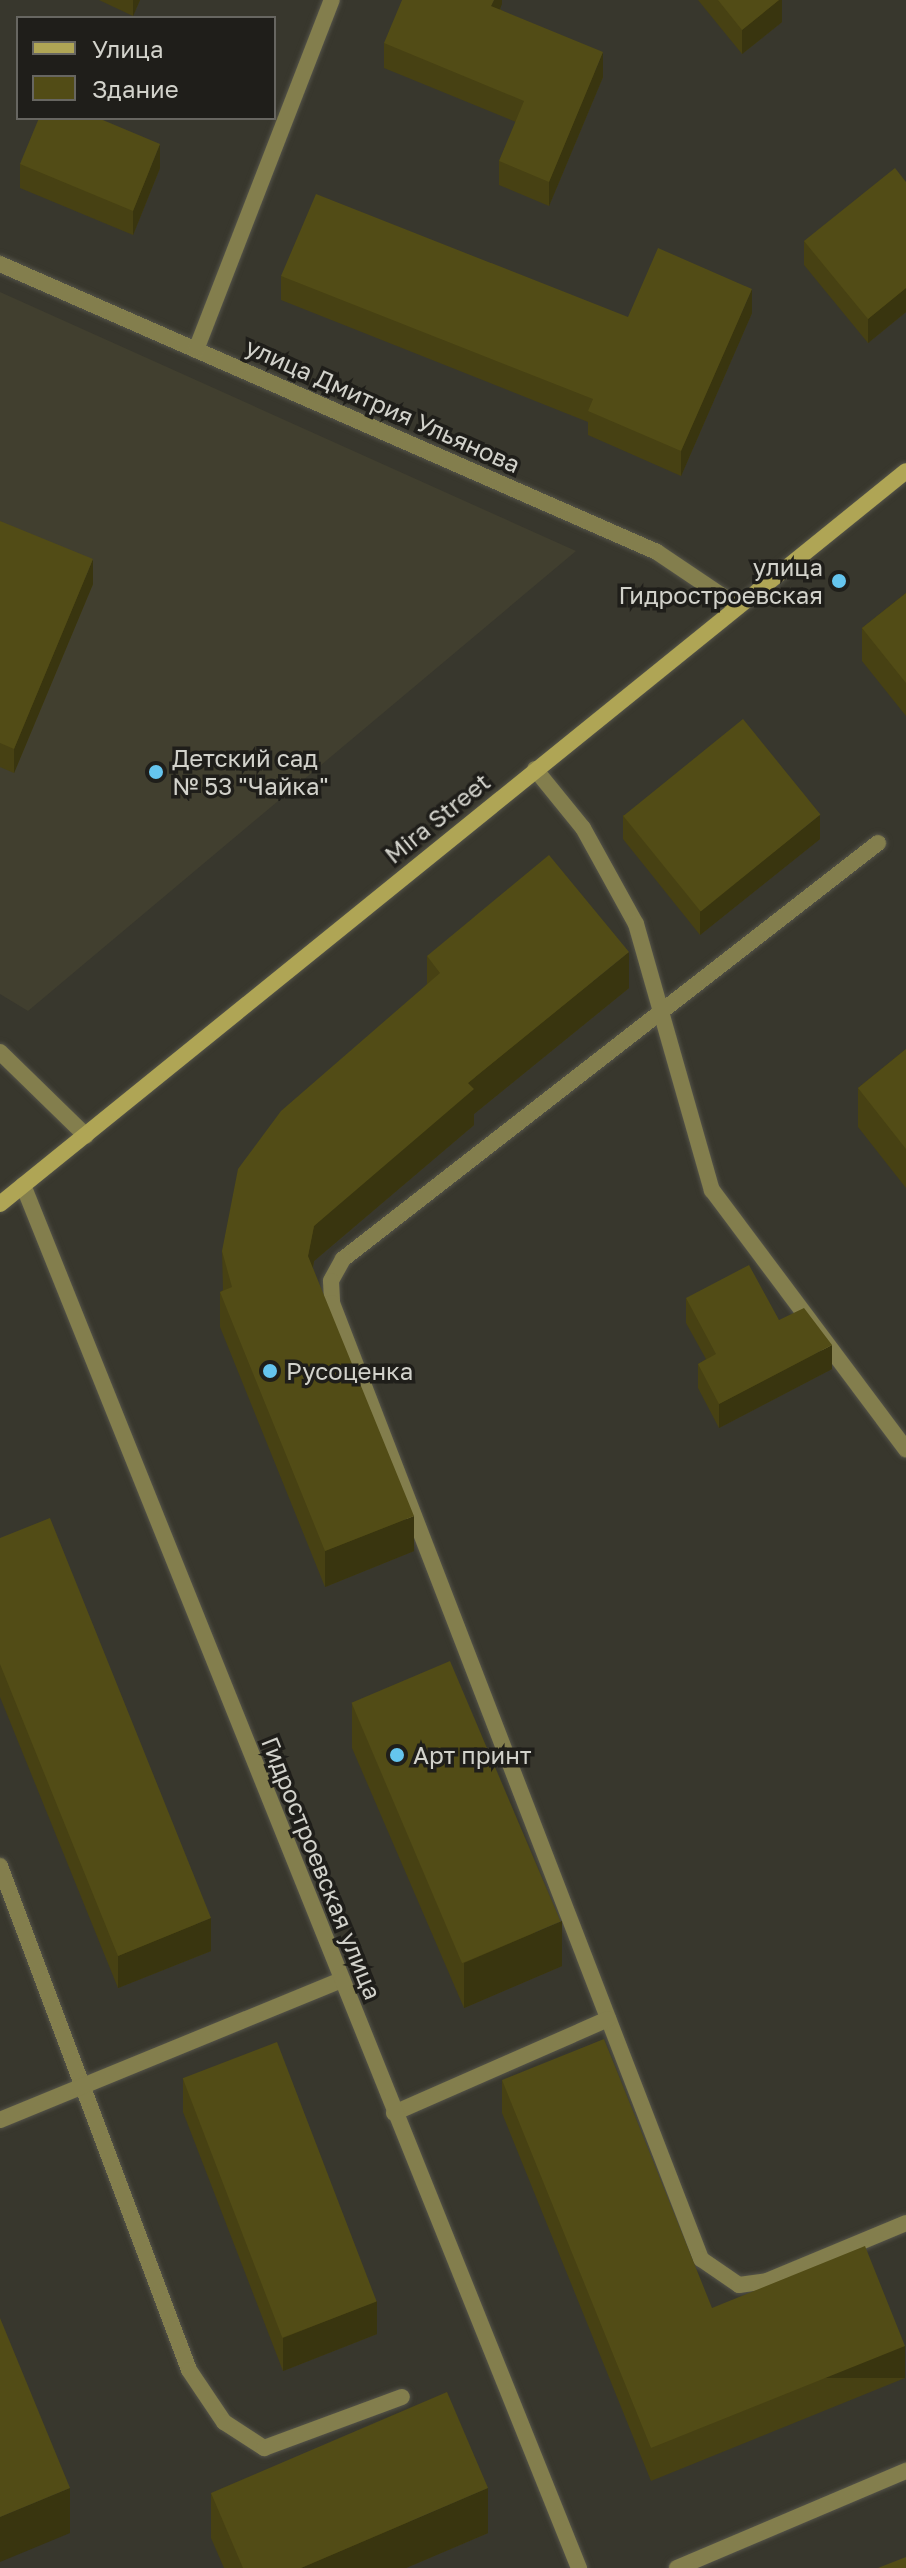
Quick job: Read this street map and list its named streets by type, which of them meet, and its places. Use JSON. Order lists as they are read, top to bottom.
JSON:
{
  "streets": {
    "main road": ["Mira Street"],
    "street": ["улица Дмитрия Ульянова", "Гидростроевская улица"]
  },
  "crossings": [
    ["улица Дмитрия Ульянова", "Mira Street"],
    ["Mira Street", "Гидростроевская улица"]
  ],
  "places": [
    "улица Гидростроевская",
    "Детский сад № 53 \"Чайка\"",
    "Русоценка",
    "Арт принт"
  ],
  "legend": ["Улица", "Здание"]
}
